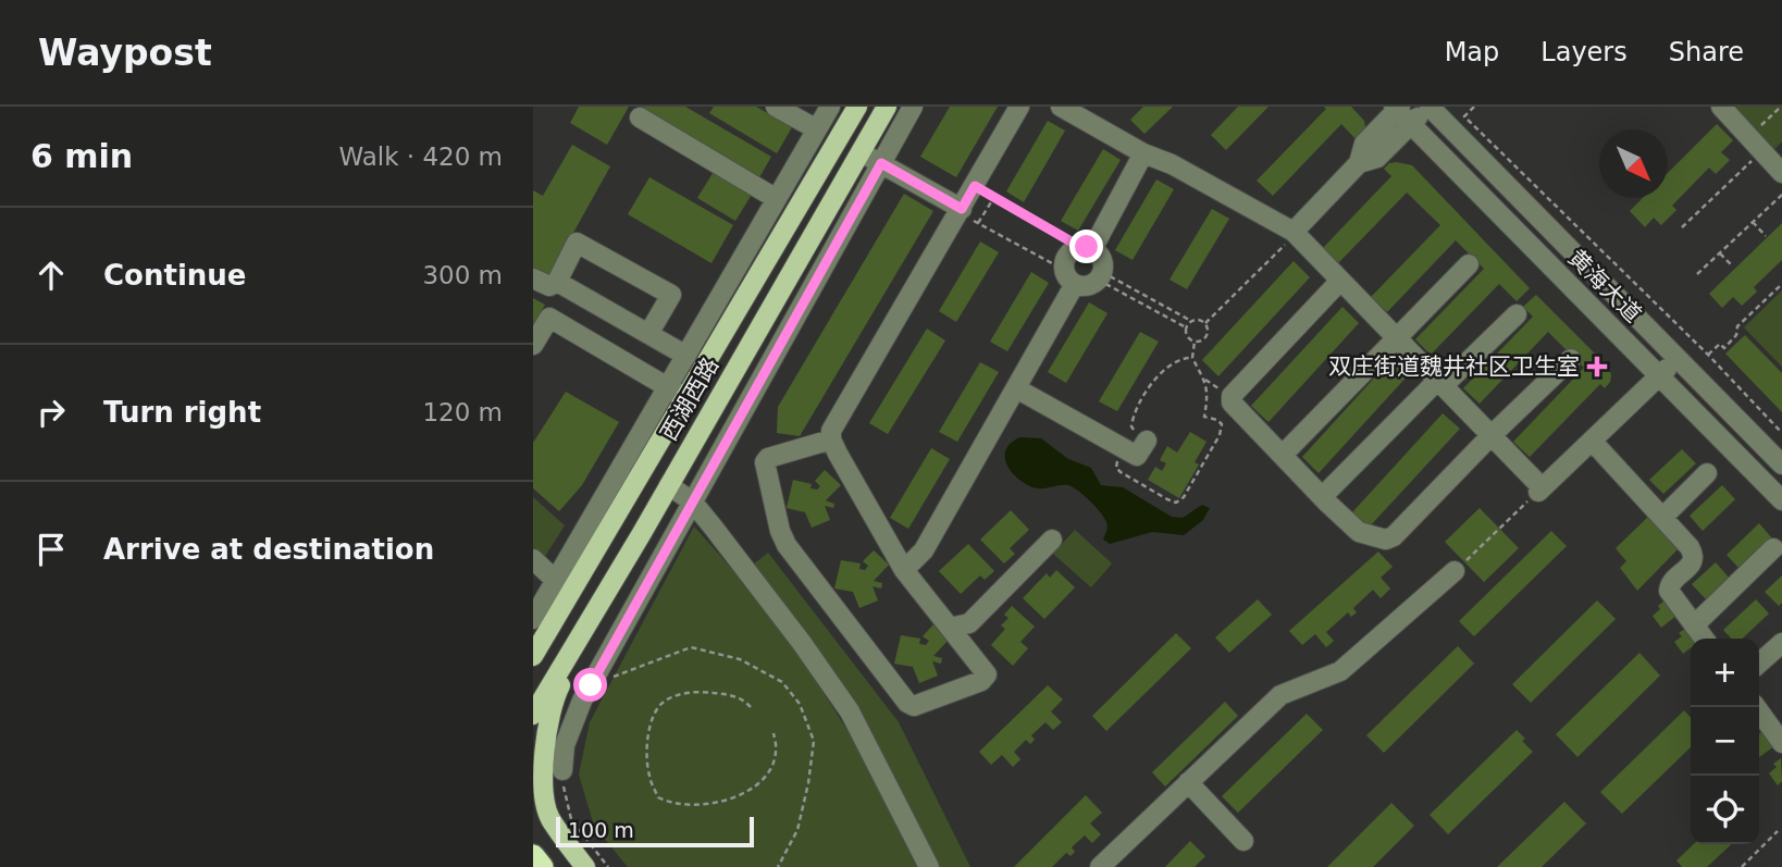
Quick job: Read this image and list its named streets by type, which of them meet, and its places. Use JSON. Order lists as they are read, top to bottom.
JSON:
{
  "streets": {
    "main road": ["西湖西路"],
    "street": ["黄海大道"]
  },
  "places": {
    "health": ["双庄街道魏井社区卫生室"]
  },
  "scale_bar": "100 m",
  "north": "bottom right",
  "page": {
    "header": "Waypost",
    "nav": ["Map", "Layers", "Share"],
    "heading": ["6 min", "Walk · 420 m"],
    "list": [
      ["Continue", "300 m"],
      ["Turn right", "120 m"],
      "Arrive at destination"
    ],
    "map_buttons": ["+", "−"],
    "scale": "100 m"
  }
}
